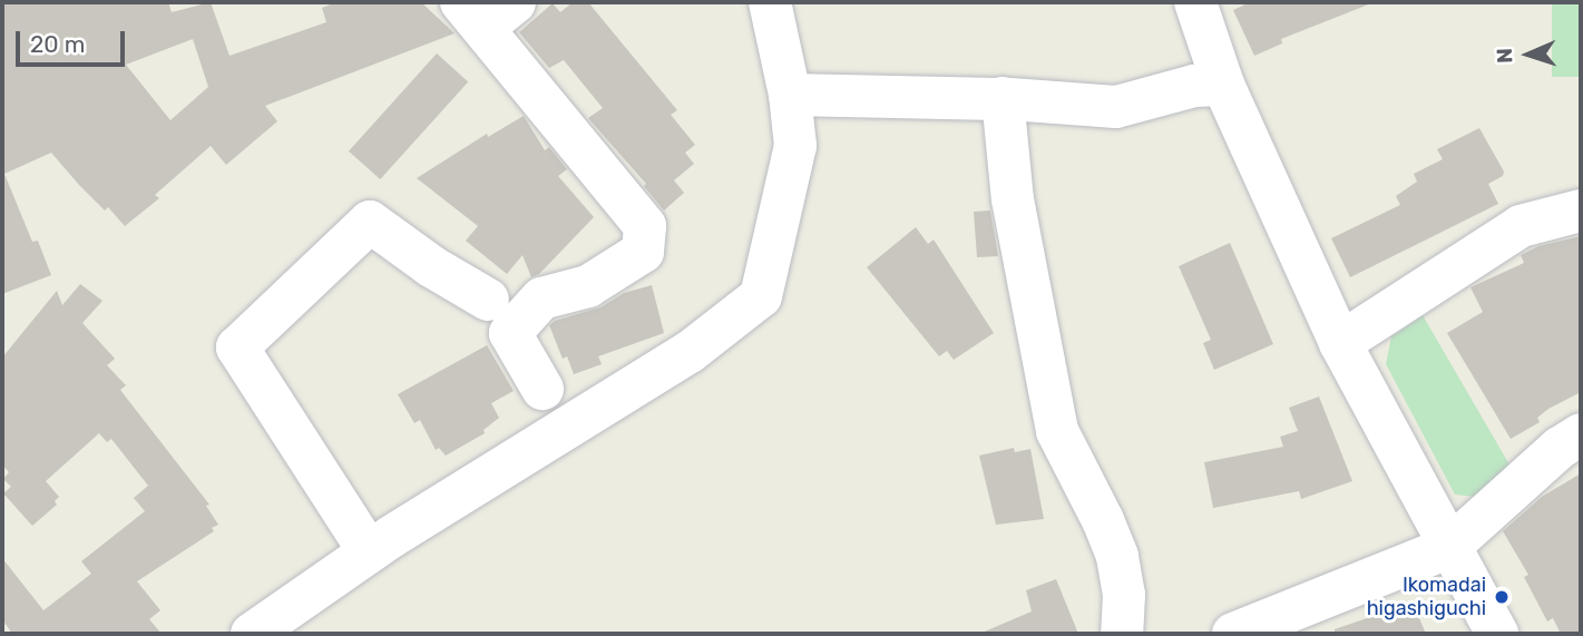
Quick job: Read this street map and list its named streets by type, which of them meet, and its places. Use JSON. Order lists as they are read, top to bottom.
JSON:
{
  "places": ["Ikomadai higashiguchi"],
  "scale_bar": "20 m",
  "north": "left"
}
